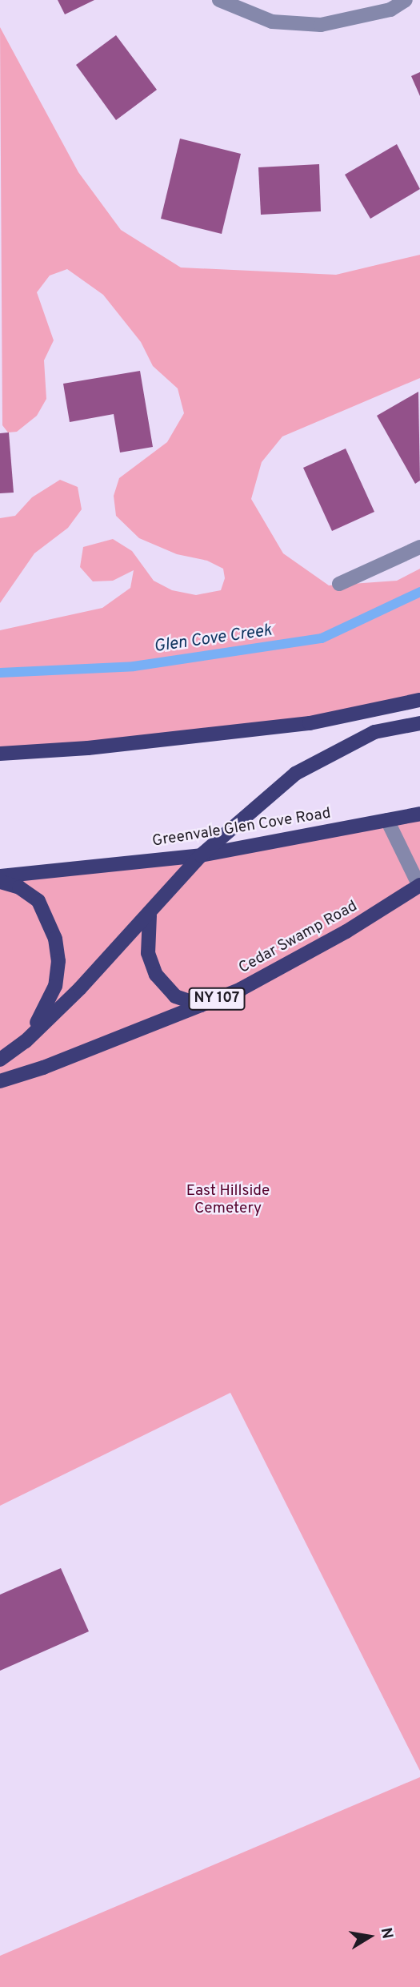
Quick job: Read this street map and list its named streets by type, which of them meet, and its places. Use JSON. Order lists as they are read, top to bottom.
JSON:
{
  "streets": {
    "main road": ["Greenvale Glen Cove Road", "Cedar Swamp Road", "NY 107"]
  },
  "water": ["Glen Cove Creek"],
  "parks": ["East Hillside Cemetery"],
  "north": "right"
}
